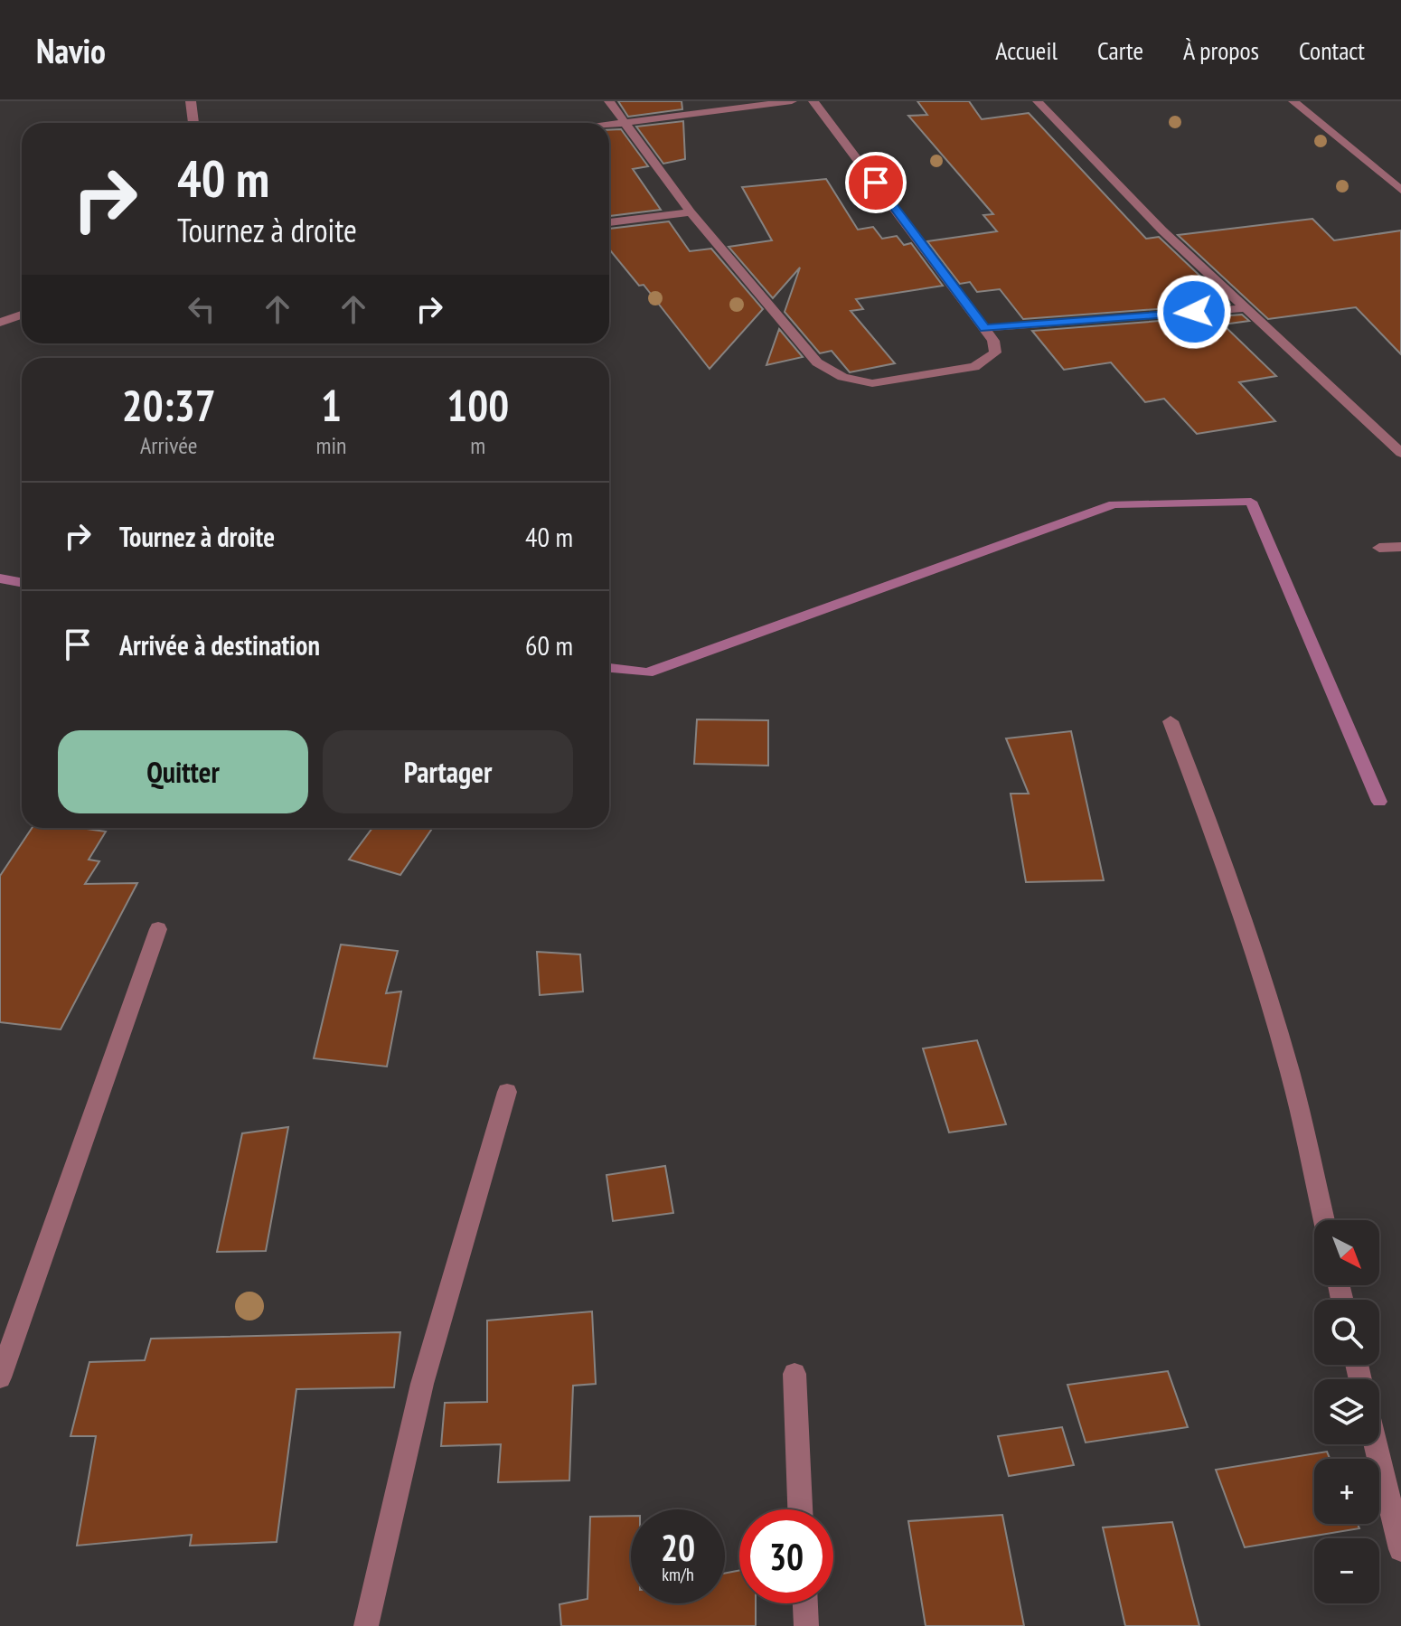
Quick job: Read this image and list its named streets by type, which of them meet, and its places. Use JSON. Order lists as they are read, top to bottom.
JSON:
{
  "north": "bottom right",
  "page": {
    "header": "Navio",
    "nav": [
      "Accueil",
      "Carte",
      "À propos",
      "Contact"
    ],
    "turn": ["40 m", "Tournez à droite"],
    "eta": [
      "20:37",
      "Arrivée",
      "1",
      "min",
      "100",
      "m"
    ],
    "list": [
      {
        "name": "Tournez à droite",
        "value": "40 m"
      },
      {
        "name": "Arrivée à destination",
        "value": "60 m"
      }
    ],
    "buttons": ["Quitter", "Partager"],
    "map_buttons": ["+", "−"],
    "speed": "20 km/h",
    "limit": "30"
  }
}
